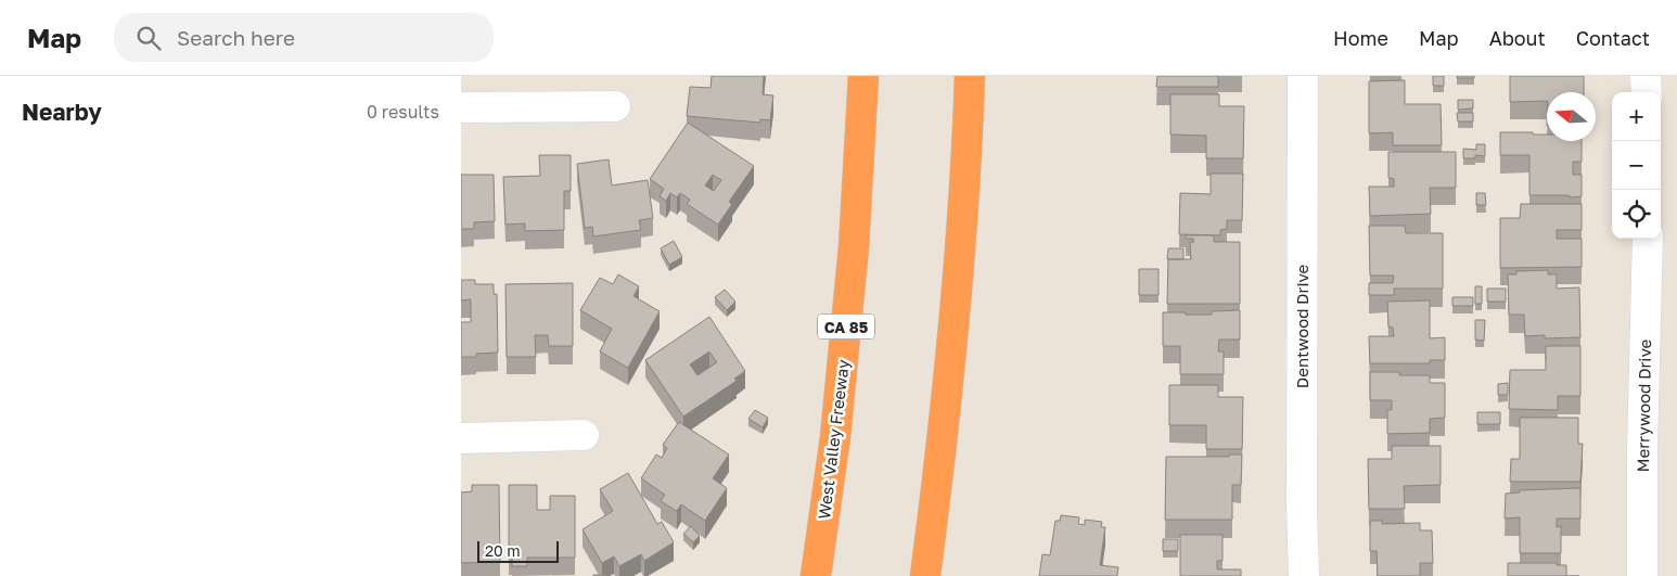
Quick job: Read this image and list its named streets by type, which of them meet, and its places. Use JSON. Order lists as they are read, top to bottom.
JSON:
{
  "streets": {
    "highway": ["CA 85", "West Valley Freeway"],
    "street": ["Dentwood Drive", "Merrywood Drive"]
  },
  "scale_bar": "20 m",
  "north": "left",
  "page": {
    "header": "Map",
    "search": "Search here",
    "nav": [
      "Home",
      "Map",
      "About",
      "Contact"
    ],
    "heading": ["Nearby", "0 results"],
    "map_buttons": ["+", "−"],
    "scale": "20 m"
  }
}
